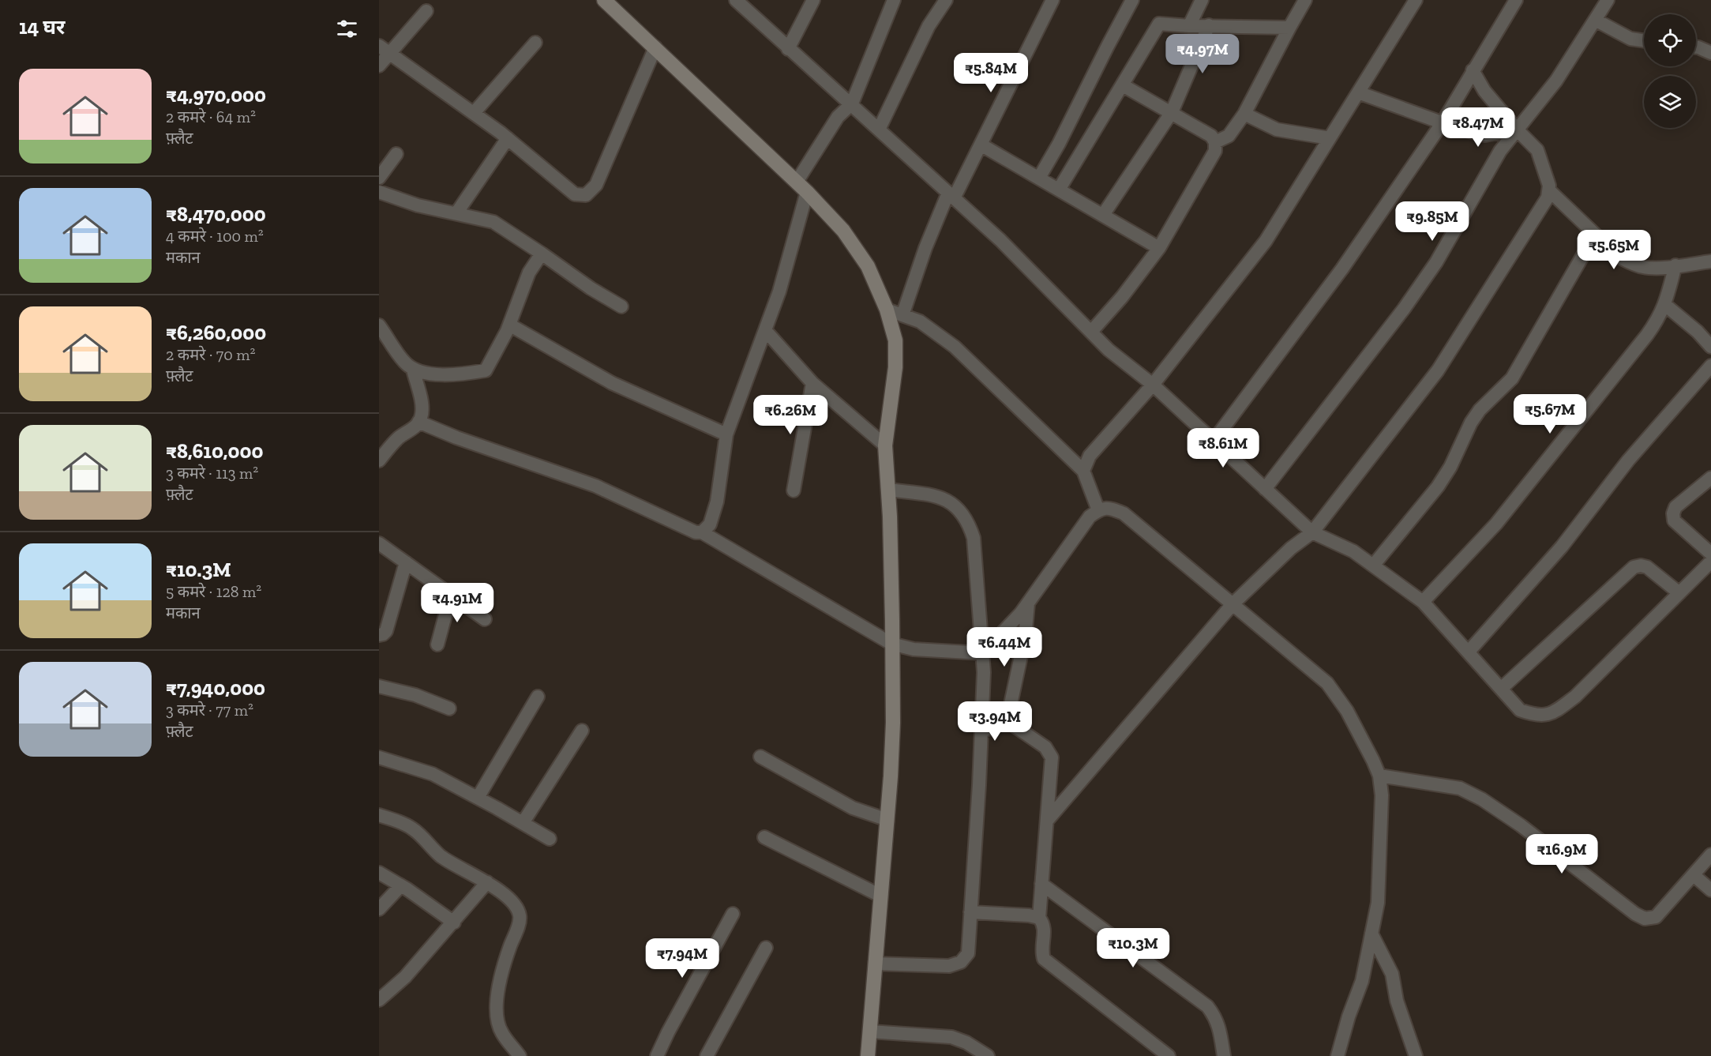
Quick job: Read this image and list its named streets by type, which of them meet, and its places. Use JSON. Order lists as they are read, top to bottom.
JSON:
{
  "page": {
    "heading": "14 घर",
    "price": [
      "₹4.97M",
      "₹5.84M",
      "₹8.47M",
      "₹9.85M",
      "₹5.65M",
      "₹5.67M",
      "₹6.26M",
      "₹8.61M",
      "₹4.91M",
      "₹6.44M",
      "₹3.94M",
      "₹16.9M",
      "₹10.3M",
      "₹7.94M"
    ],
    "list": [
      {
        "name": "₹4,970,000",
        "note": "2 कमरे · 64 m² · फ़्लैट"
      },
      {
        "name": "₹8,470,000",
        "note": "4 कमरे · 100 m² · मकान"
      },
      {
        "name": "₹6,260,000",
        "note": "2 कमरे · 70 m² · फ़्लैट"
      },
      {
        "name": "₹8,610,000",
        "note": "3 कमरे · 113 m² · फ़्लैट"
      },
      {
        "name": "₹10.3M",
        "note": "5 कमरे · 128 m² · मकान"
      },
      {
        "name": "₹7,940,000",
        "note": "3 कमरे · 77 m² · फ़्लैट"
      }
    ]
  }
}
